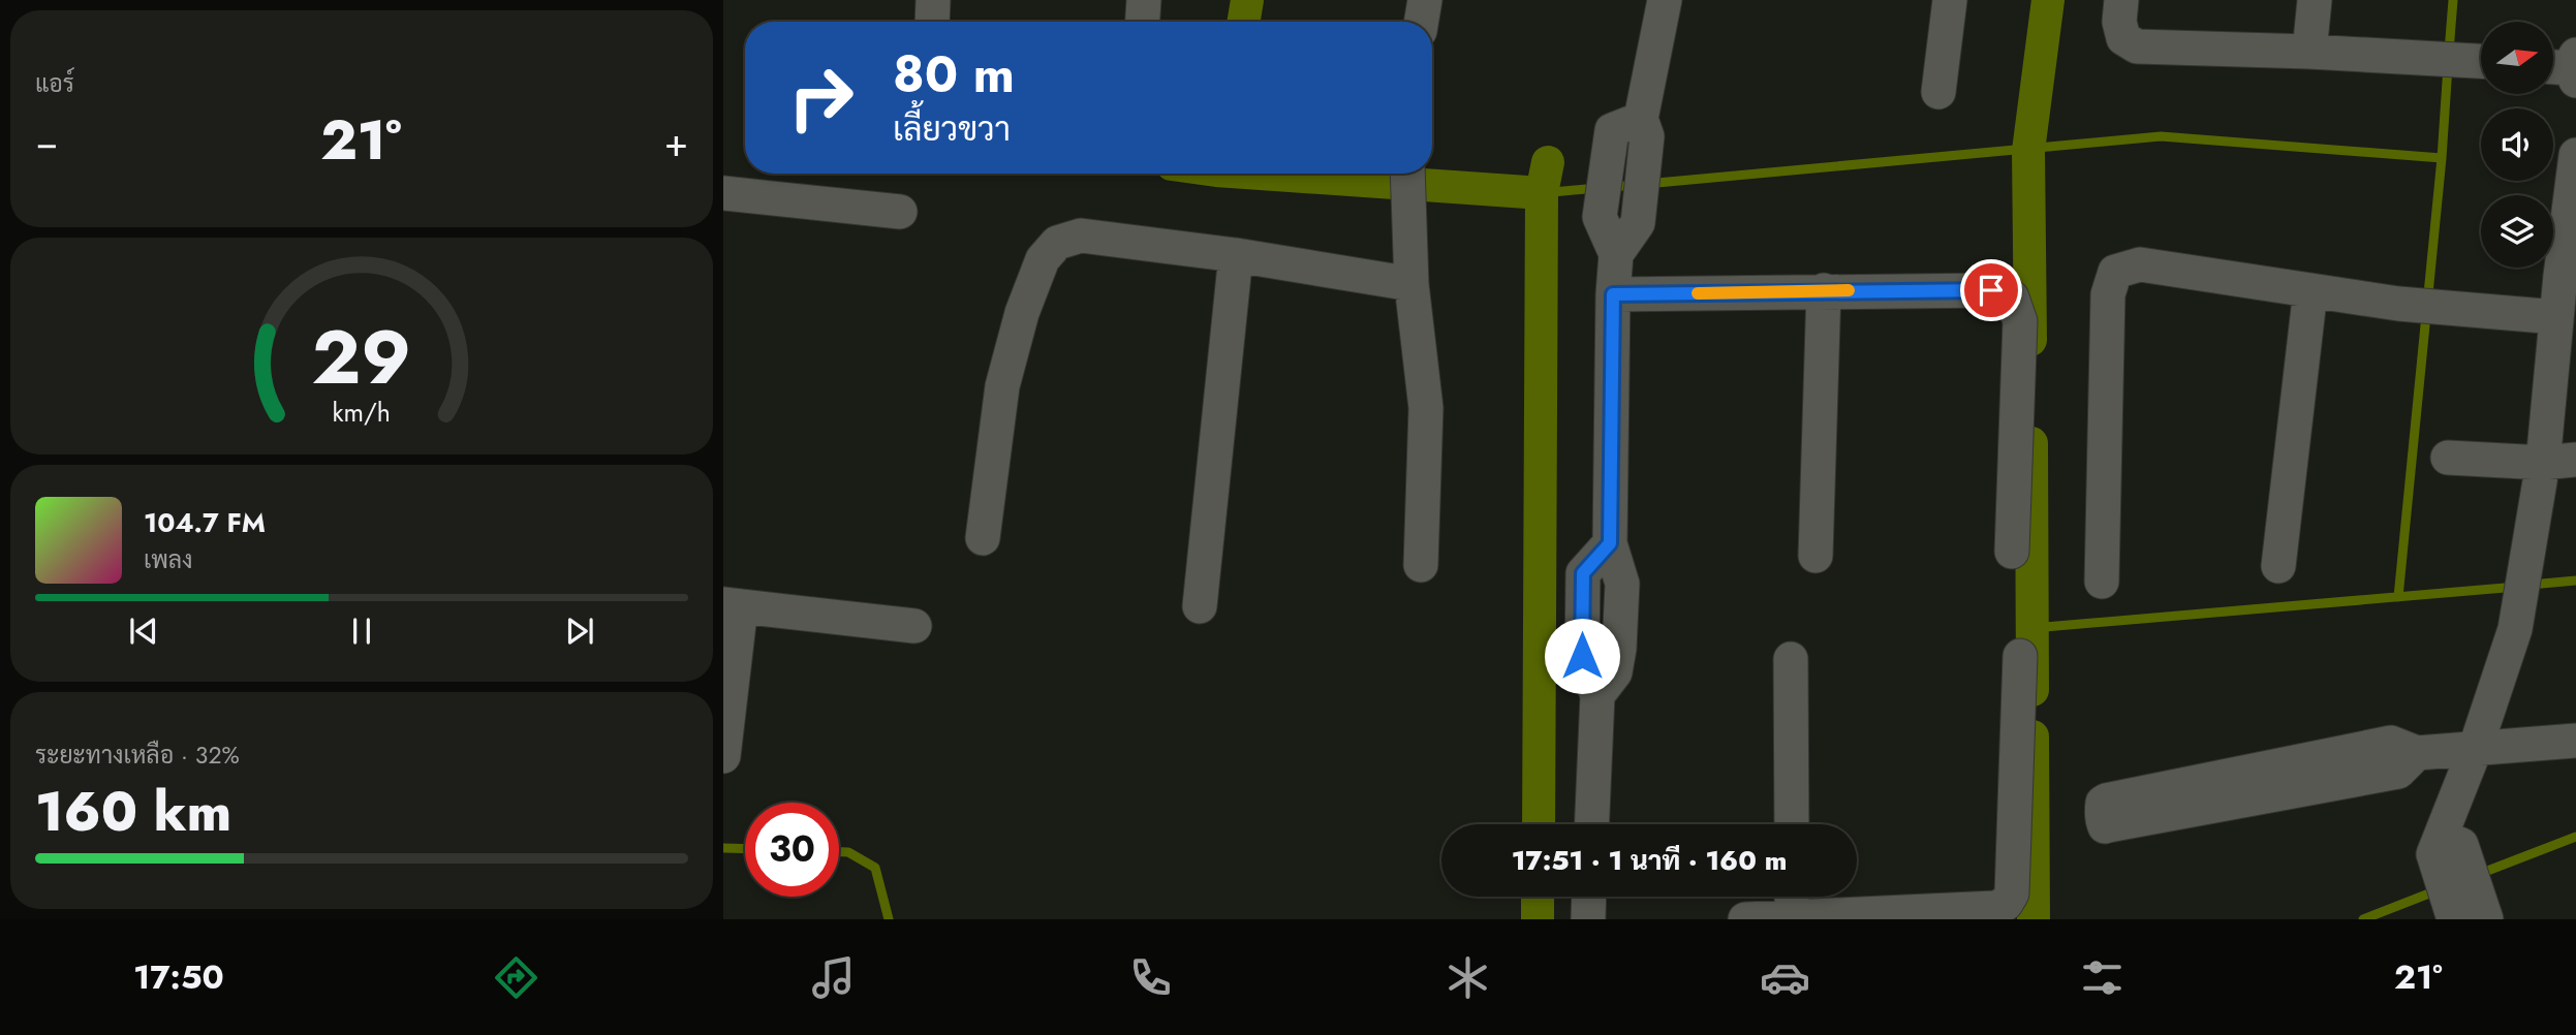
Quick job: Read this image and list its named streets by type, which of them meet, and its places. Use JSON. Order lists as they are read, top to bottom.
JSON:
{
  "north": "right",
  "page": {
    "tile": [
      "แอร์",
      ["ระยะทางเหลือ · 32%", "160 km"]
    ],
    "turn": ["80 m", "เลี้ยวขวา"],
    "heat": ["−", "21°", "+"],
    "song": ["104.7 FM", "เพลง"],
    "limit": "30",
    "trip": "17:51 · 1 นาที · 160 m",
    "tabs": ["17:50", "21°"],
    "gauge": ["29", "km/h"]
  }
}
